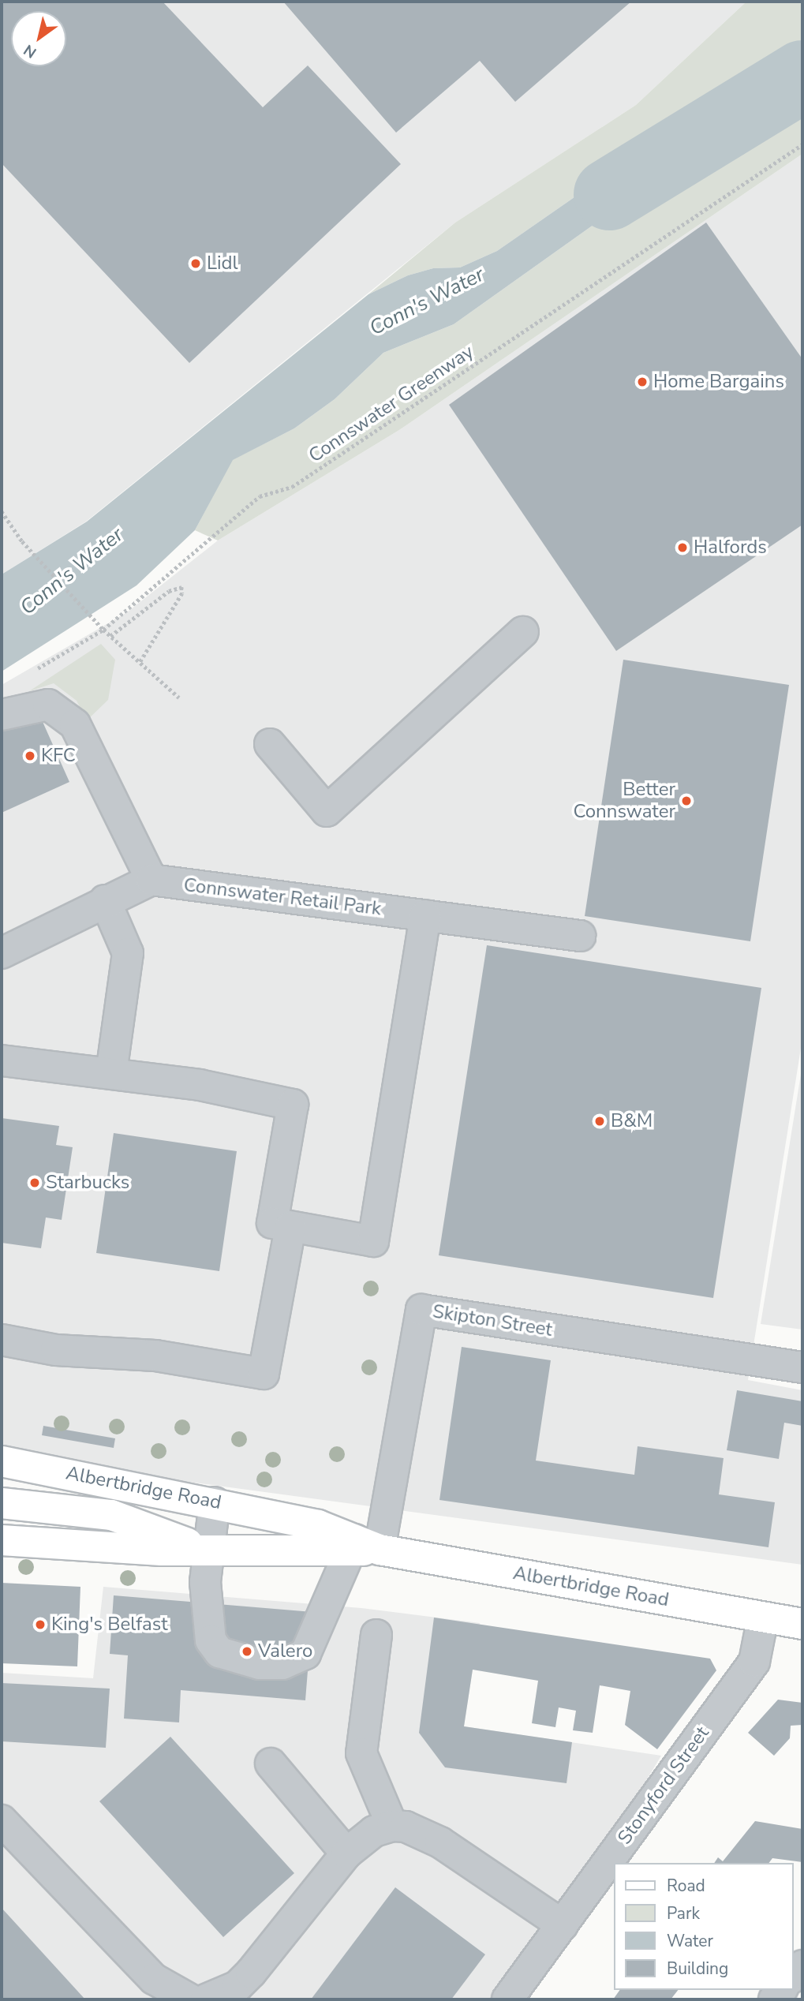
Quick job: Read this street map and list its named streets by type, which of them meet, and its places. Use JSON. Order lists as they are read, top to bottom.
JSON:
{
  "streets": {
    "main road": ["Albertbridge Road"],
    "street": ["Connswater Retail Park", "Skipton Street", "Stonyford Street"],
    "path": ["Connswater Greenway"]
  },
  "crossings": [
    ["Skipton Street", "Albertbridge Road"],
    ["Albertbridge Road", "Stonyford Street"]
  ],
  "water": ["Conn's Water"],
  "places": [
    "Lidl",
    "Home Bargains",
    "Halfords",
    "KFC",
    "Better Connswater",
    "B&M",
    "Starbucks",
    "King's Belfast",
    "Valero"
  ],
  "legend": [
    "Road",
    "Park",
    "Water",
    "Building"
  ],
  "north": "bottom left"
}
